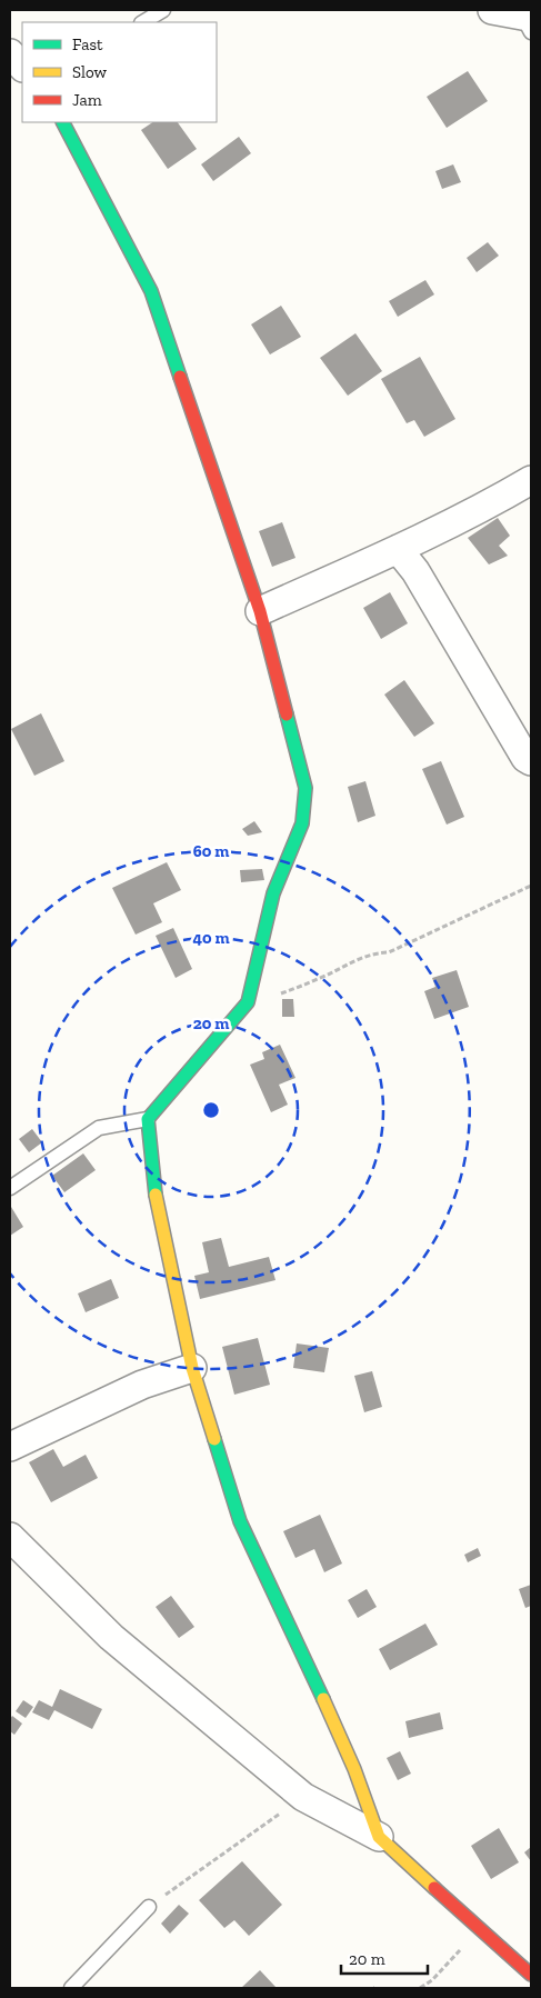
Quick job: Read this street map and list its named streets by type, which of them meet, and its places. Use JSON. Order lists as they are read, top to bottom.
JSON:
{
  "legend": ["Fast", "Slow", "Jam"],
  "scale_bar": "20 m",
  "rings": ["60 m", "40 m", "20 m"]
}
